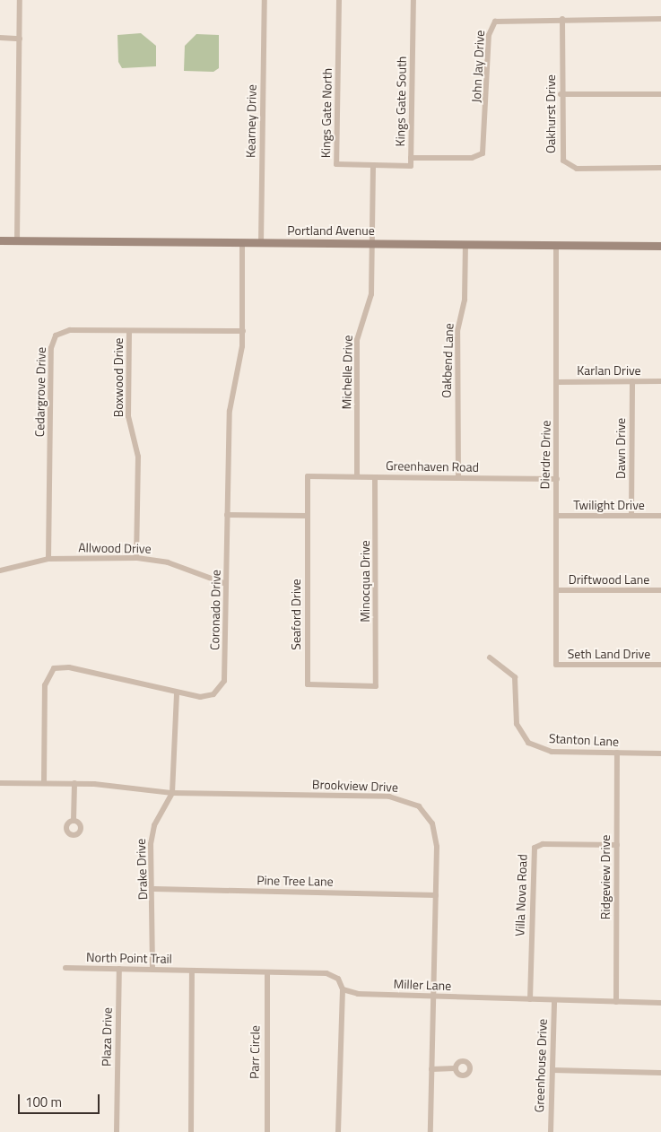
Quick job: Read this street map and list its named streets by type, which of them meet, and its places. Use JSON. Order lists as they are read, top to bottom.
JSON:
{
  "streets": {
    "main road": ["Portland Avenue"],
    "street": [
      "John Jay Drive",
      "Kings Gate South",
      "Kings Gate North",
      "Oakhurst Drive",
      "Kearney Drive",
      "Oakbend Lane",
      "Karlan Drive",
      "Michelle Drive",
      "Boxwood Drive",
      "Cedargrove Drive",
      "Dawn Drive",
      "Dierdre Drive",
      "Greenhaven Road",
      "Twilight Drive",
      "Allwood Drive",
      "Driftwood Lane",
      "Minocqua Drive",
      "Coronado Drive",
      "Seaford Drive",
      "Seth Land Drive",
      "Stanton Lane",
      "Brookview Drive",
      "Drake Drive",
      "Ridgeview Drive",
      "Pine Tree Lane",
      "Villa Nova Road",
      "North Point Trail",
      "Miller Lane",
      "Plaza Drive",
      "Parr Circle",
      "Greenhouse Drive"
    ]
  },
  "crossings": [
    ["John Jay Drive", "Kings Gate South"],
    ["John Jay Drive", "Oakhurst Drive"],
    ["Kings Gate South", "Kings Gate North"],
    ["Kearney Drive", "Portland Avenue"],
    ["Portland Avenue", "Oakbend Lane"],
    ["Portland Avenue", "Michelle Drive"],
    ["Portland Avenue", "Dierdre Drive"],
    ["Portland Avenue", "Coronado Drive"],
    ["Oakbend Lane", "Greenhaven Road"],
    ["Karlan Drive", "Dawn Drive"],
    ["Karlan Drive", "Dierdre Drive"],
    ["Michelle Drive", "Greenhaven Road"],
    ["Boxwood Drive", "Cedargrove Drive"],
    ["Boxwood Drive", "Allwood Drive"],
    ["Cedargrove Drive", "Allwood Drive"],
    ["Cedargrove Drive", "Coronado Drive"],
    ["Dawn Drive", "Twilight Drive"],
    ["Dierdre Drive", "Greenhaven Road"],
    ["Dierdre Drive", "Twilight Drive"],
    ["Dierdre Drive", "Driftwood Lane"],
    ["Dierdre Drive", "Seth Land Drive"],
    ["Greenhaven Road", "Minocqua Drive"],
    ["Greenhaven Road", "Seaford Drive"],
    ["Allwood Drive", "Coronado Drive"],
    ["Minocqua Drive", "Seaford Drive"],
    ["Coronado Drive", "Brookview Drive"],
    ["Coronado Drive", "Drake Drive"],
    ["Stanton Lane", "Ridgeview Drive"],
    ["Brookview Drive", "Drake Drive"],
    ["Brookview Drive", "Pine Tree Lane"],
    ["Brookview Drive", "Miller Lane"],
    ["Drake Drive", "Pine Tree Lane"],
    ["Drake Drive", "North Point Trail"],
    ["Ridgeview Drive", "Villa Nova Road"],
    ["Ridgeview Drive", "Miller Lane"],
    ["Villa Nova Road", "Miller Lane"],
    ["North Point Trail", "Plaza Drive"],
    ["Miller Lane", "Greenhouse Drive"]
  ],
  "scale_bar": "100 m"
}
